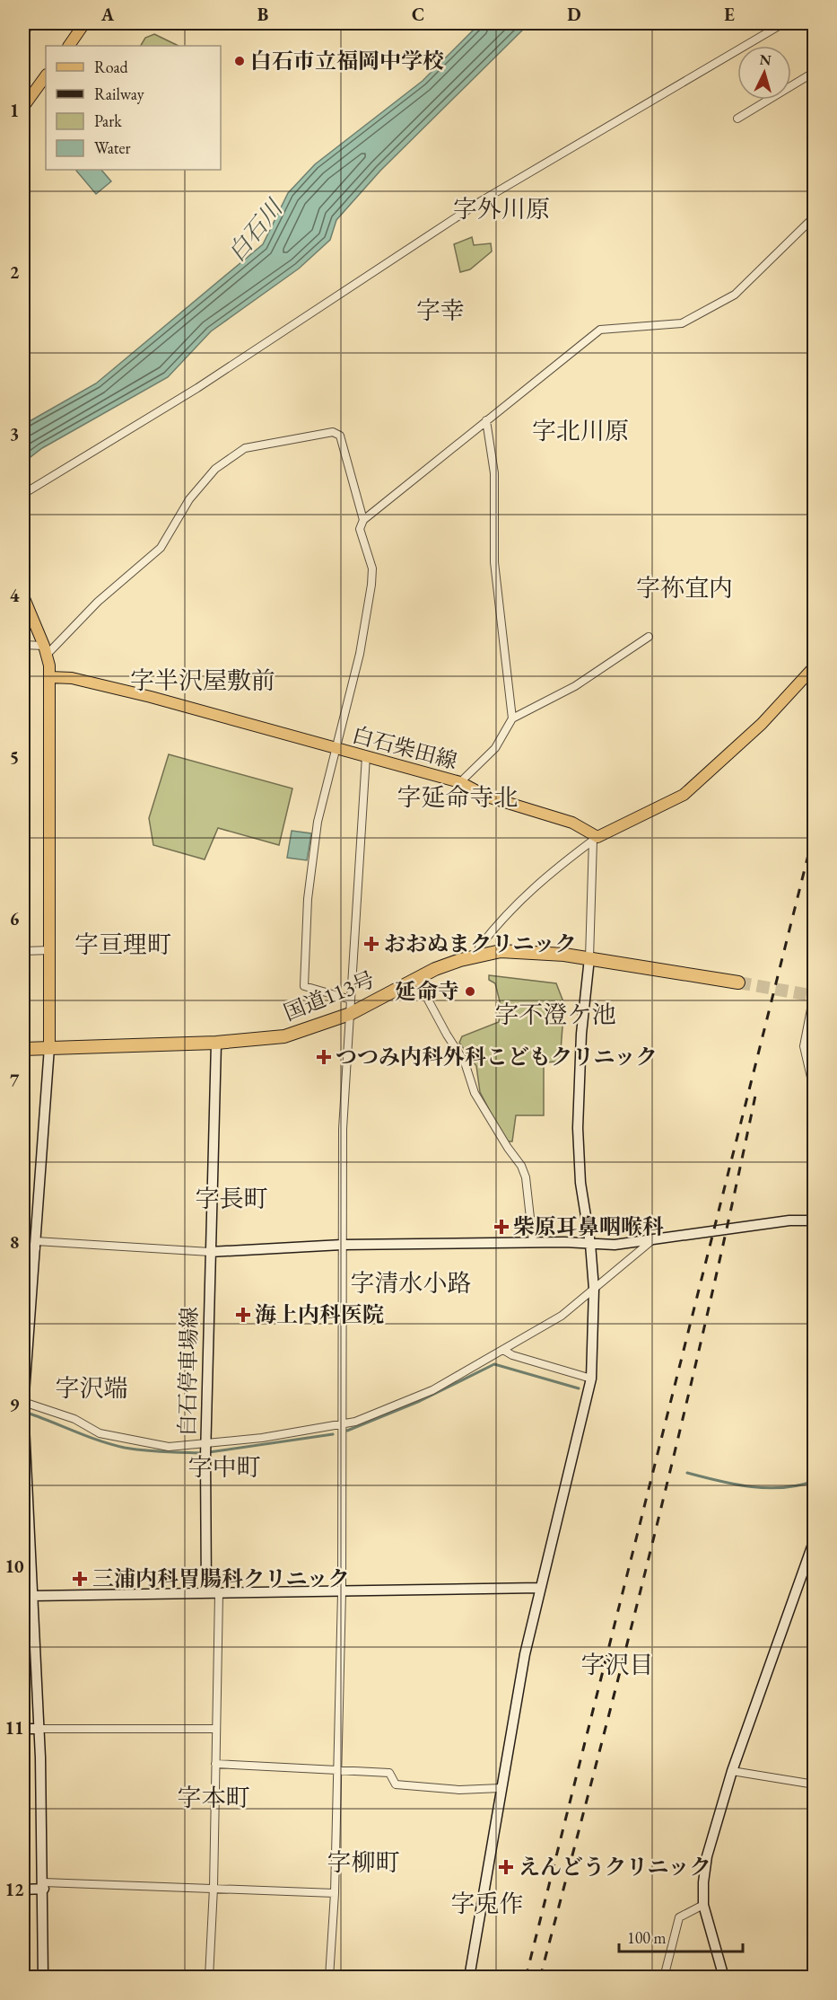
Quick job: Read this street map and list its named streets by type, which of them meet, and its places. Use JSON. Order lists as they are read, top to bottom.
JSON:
{
  "streets": {
    "highway": ["国道113号"],
    "main road": ["白石柴田線"],
    "street": ["白石停車場線"]
  },
  "crossings": [
    ["国道113号", "白石停車場線"]
  ],
  "districts": [
    "字外川原",
    "字幸",
    "字北川原",
    "字祢宜内",
    "字半沢屋敷前",
    "字延命寺北",
    "字亘理町",
    "字不澄ケ池",
    "字長町",
    "字清水小路",
    "字沢端",
    "字中町",
    "字沢目",
    "字本町",
    "字柳町",
    "字兎作"
  ],
  "water": ["白石川"],
  "places": {
    "other": ["白石市立福岡中学校", "延命寺"],
    "health": [
      "おおぬまクリニック",
      "つつみ内科外科こどもクリニック",
      "柴原耳鼻咽喉科",
      "海上内科医院",
      "三浦内科胃腸科クリニック",
      "えんどうクリニック"
    ]
  },
  "legend": [
    "Road",
    "Railway",
    "Park",
    "Water"
  ],
  "scale_bar": "100 m",
  "north": "top",
  "grid": {
    "columns": [
      "A",
      "B",
      "C",
      "D",
      "E"
    ],
    "rows": [
      "1",
      "2",
      "3",
      "4",
      "5",
      "6",
      "7",
      "8",
      "9",
      "10",
      "11",
      "12"
    ]
  }
}
